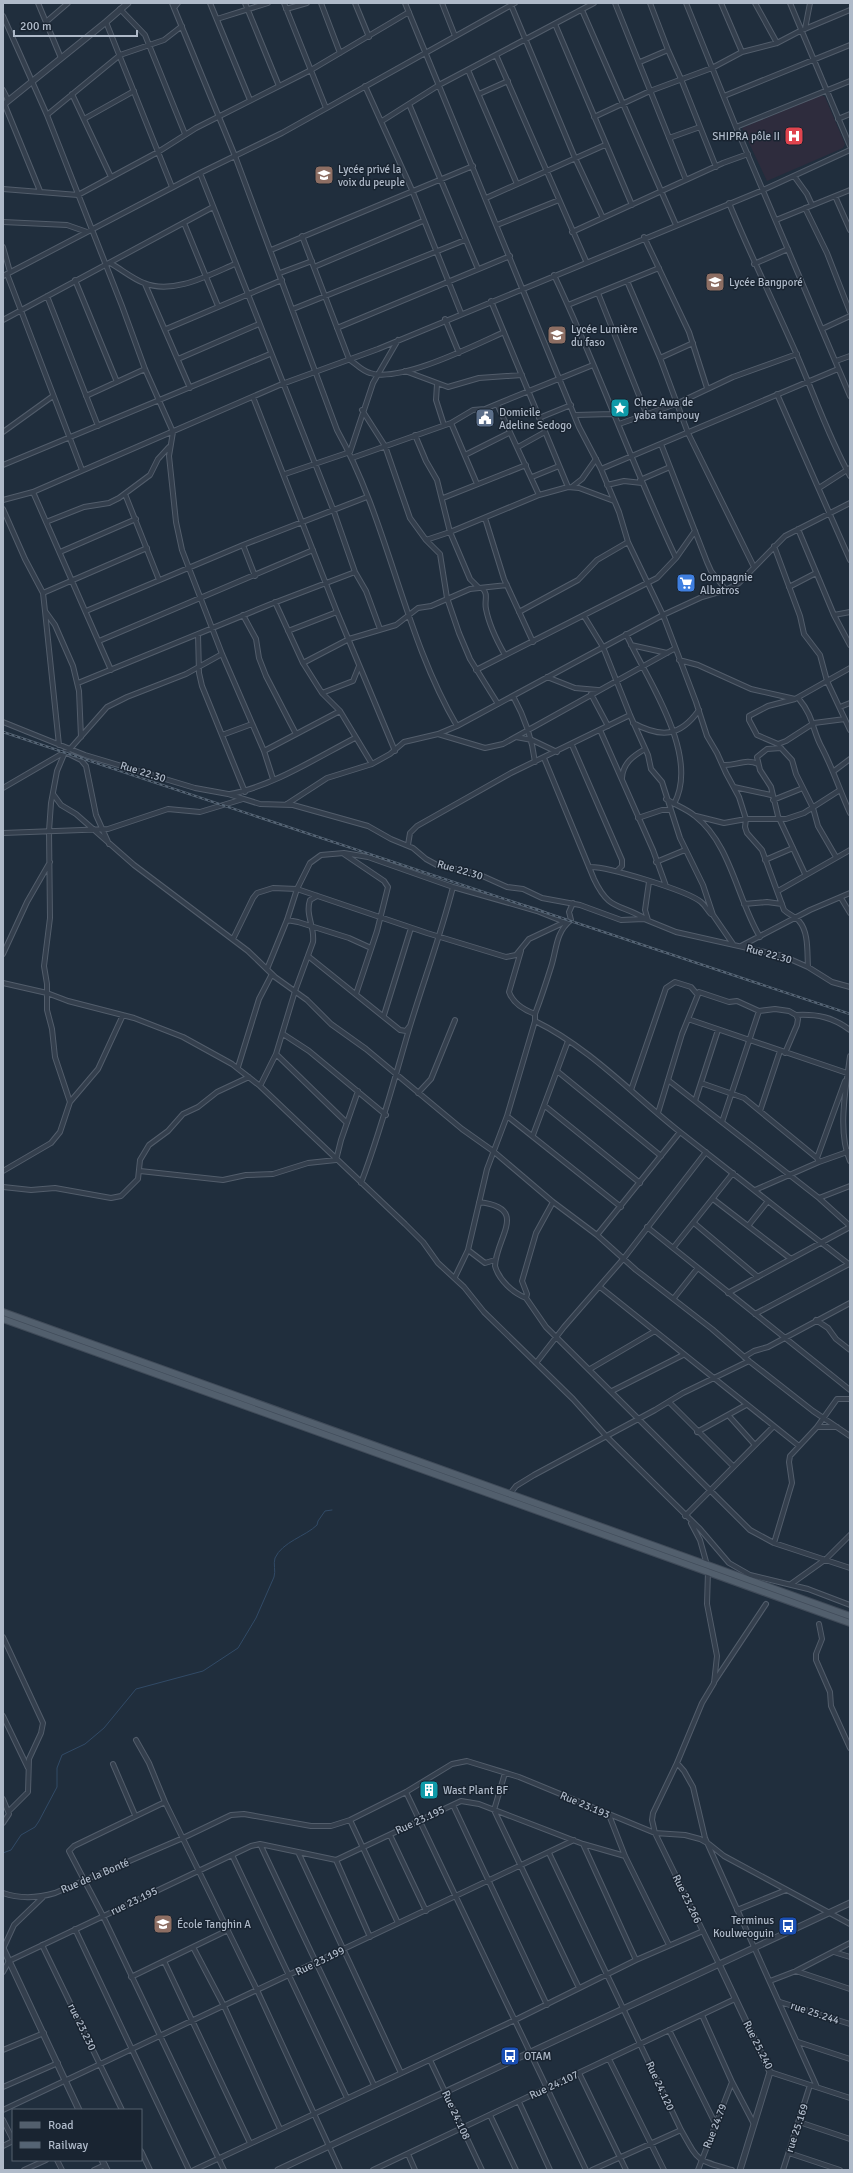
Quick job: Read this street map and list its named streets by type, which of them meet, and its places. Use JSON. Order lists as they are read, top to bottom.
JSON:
{
  "streets": {
    "street": [
      "Rue 22.30",
      "Rue 23.193",
      "Rue 23.195",
      "Rue de la Bonté",
      "Rue 23.266",
      "rue 23.195",
      "Rue 23.199",
      "rue 25.244",
      "rue 23.230",
      "Rue 25.240",
      "Rue 24.107",
      "Rue 24.120",
      "Rue 24.108",
      "Rue 24.79",
      "rue 25.169"
    ]
  },
  "crossings": [
    ["Rue 23.193", "Rue de la Bonté"],
    ["Rue 23.193", "Rue 23.266"],
    ["Rue 23.195", "Rue 23.199"],
    ["Rue 23.266", "Rue 25.240"],
    ["rue 23.195", "rue 23.230"],
    ["Rue 23.199", "rue 23.230"],
    ["Rue 23.199", "Rue 24.120"],
    ["Rue 25.240", "Rue 24.107"],
    ["Rue 25.240", "rue 25.169"],
    ["Rue 24.107", "Rue 24.120"],
    ["Rue 24.107", "Rue 24.108"],
    ["Rue 24.120", "Rue 24.79"]
  ],
  "places": {
    "hospital": ["SHIPRA pôle II"],
    "school or university": [
      "Lycée privé la voix du peuple",
      "Lycée Bangporé",
      "Lycée Lumière du faso",
      "École Tanghin A"
    ],
    "place": ["Chez Awa de yaba tampouy"],
    "public building": ["Domicile Adeline Sedogo"],
    "supermarket": ["Compagnie Albatros"],
    "building": ["Wast Plant BF"],
    "bus stop": ["Terminus Koulweoguin", "OTAM"]
  },
  "legend": ["Road", "Railway"],
  "scale_bar": "200 m"
}
